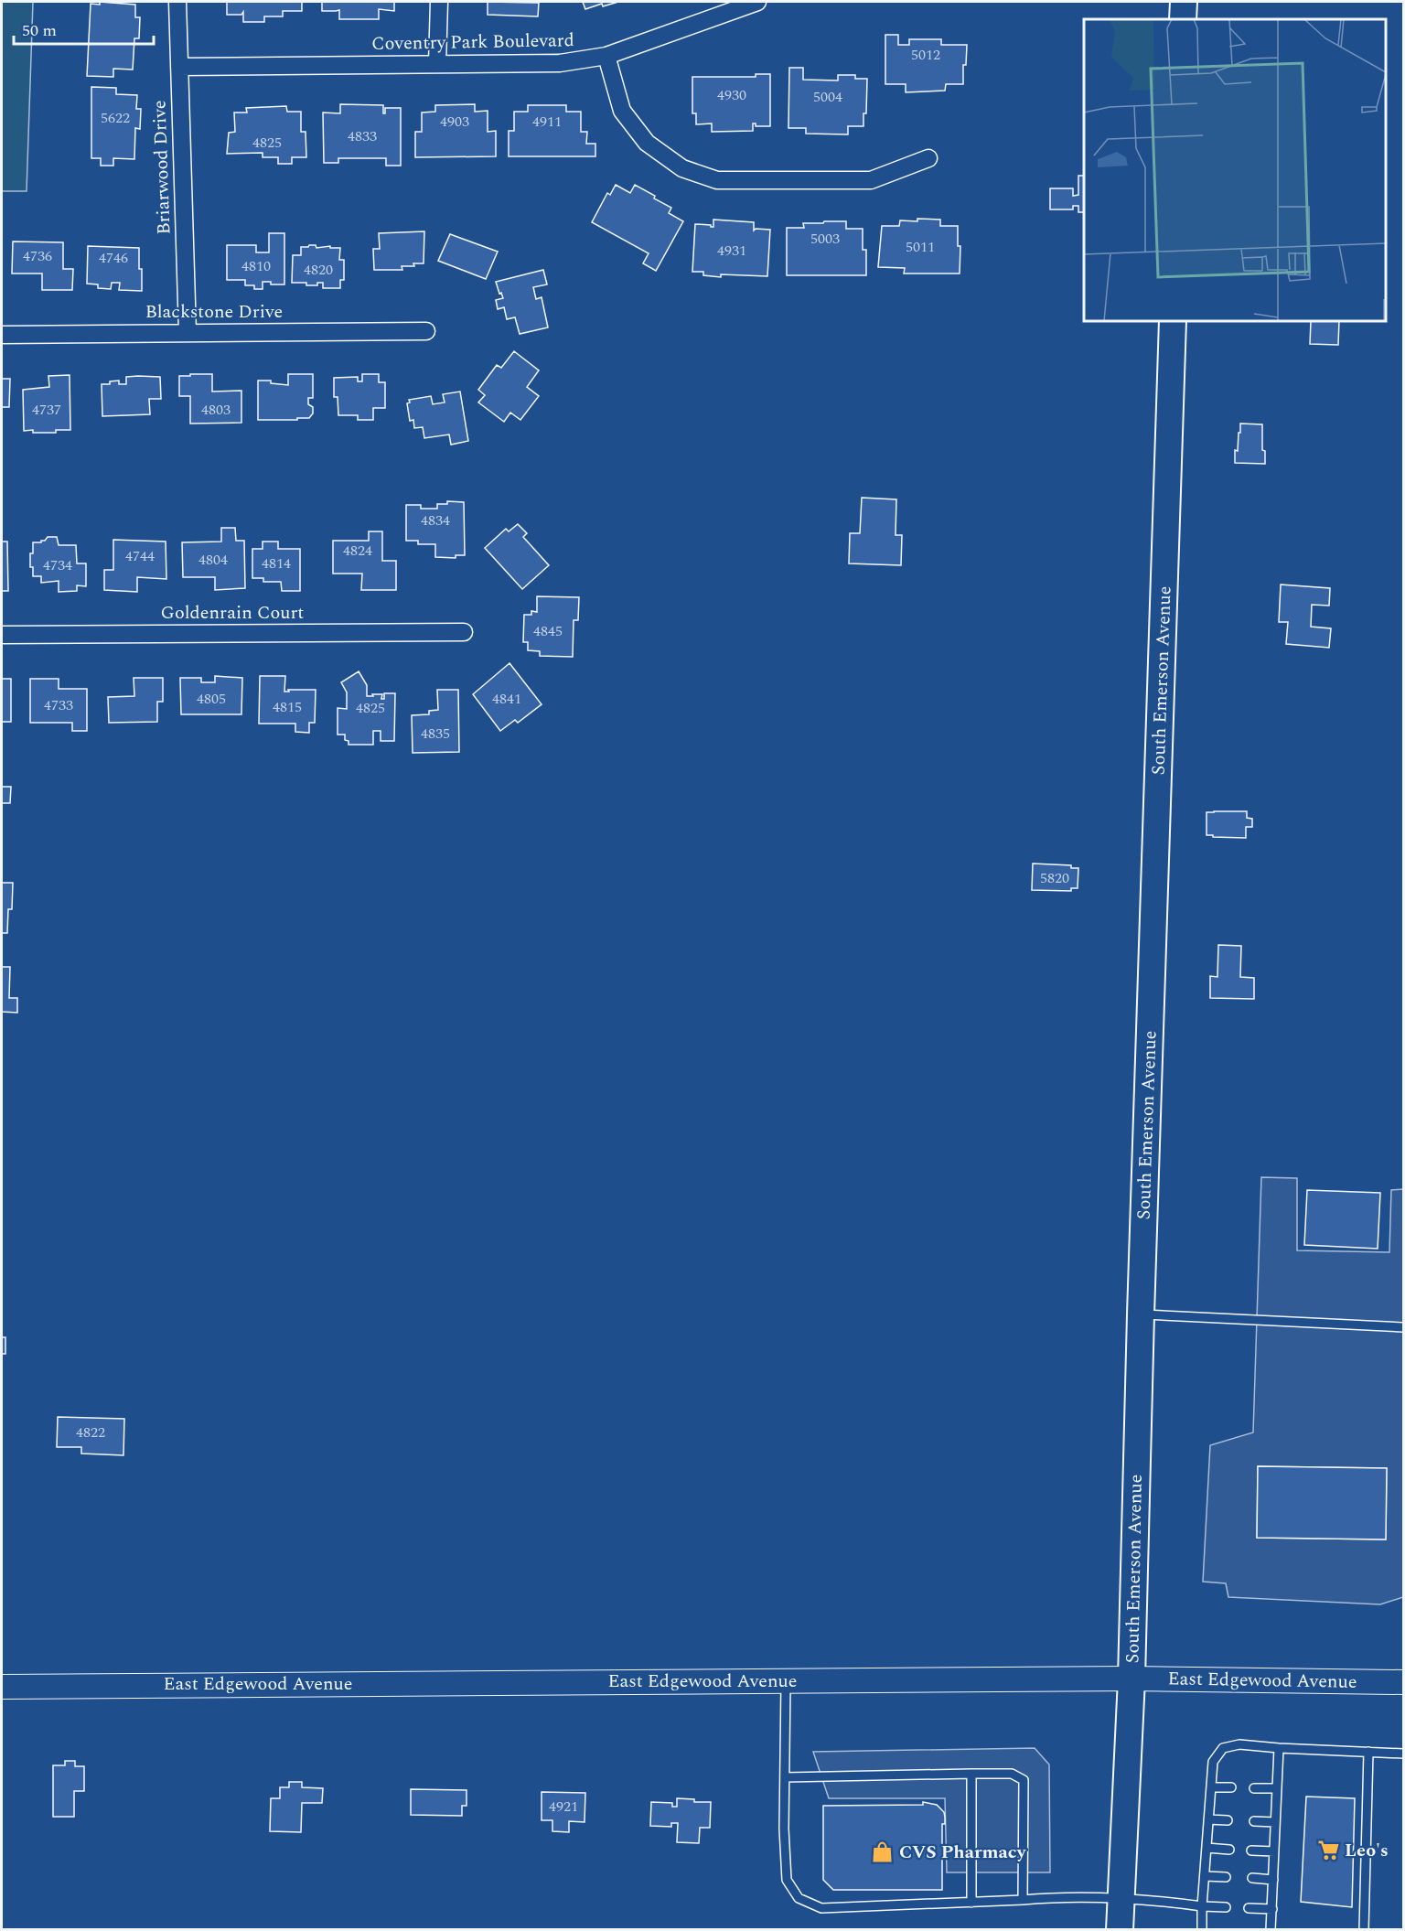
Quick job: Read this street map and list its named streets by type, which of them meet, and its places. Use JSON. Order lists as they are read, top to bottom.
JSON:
{
  "streets": {
    "main road": ["South Emerson Avenue", "East Edgewood Avenue"],
    "street": [
      "Coventry Park Boulevard",
      "Briarwood Drive",
      "Blackstone Drive",
      "Goldenrain Court"
    ]
  },
  "crossings": [
    ["Coventry Park Boulevard", "Briarwood Drive"],
    ["Briarwood Drive", "Blackstone Drive"],
    ["South Emerson Avenue", "East Edgewood Avenue"]
  ],
  "places": {
    "supermarket": ["Leo's"],
    "shop": ["CVS Pharmacy"]
  },
  "house_numbers": [
    "5012",
    "4930",
    "5004",
    "5622",
    "4903",
    "4911",
    "4833",
    "4825",
    "5003",
    "5011",
    "4931",
    "4736",
    "4746",
    "4810",
    "4820",
    "4737",
    "4803",
    "4834",
    "4824",
    "4744",
    "4804",
    "4814",
    "4734",
    "4845",
    "4805",
    "4841",
    "4733",
    "4815",
    "4825",
    "4835",
    "5820",
    "4822",
    "4921"
  ],
  "scale_bar": "50 m"
}
